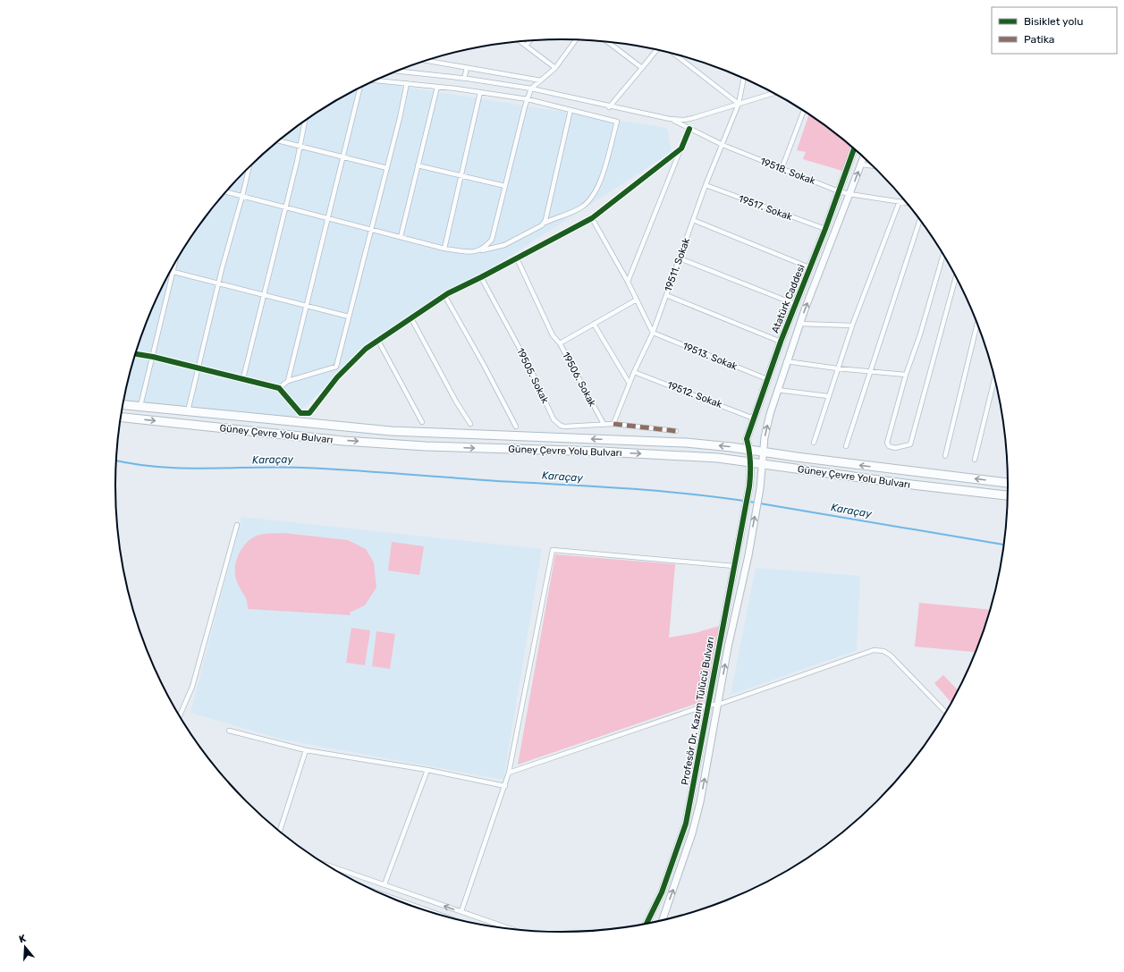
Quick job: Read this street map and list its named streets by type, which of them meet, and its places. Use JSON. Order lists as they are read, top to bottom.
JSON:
{
  "streets": {
    "highway": ["Güney Çevre Yolu Bulvarı"],
    "street": [
      "19518. Sokak",
      "19517. Sokak",
      "19511. Sokak",
      "Atatürk Caddesi",
      "19513. Sokak",
      "19505. Sokak",
      "19506. Sokak",
      "19512. Sokak",
      "Profesör Dr. Kazım Tülücü Bulvarı"
    ]
  },
  "crossings": [
    ["19518. Sokak", "19511. Sokak"],
    ["19518. Sokak", "Atatürk Caddesi"],
    ["19517. Sokak", "19511. Sokak"],
    ["19517. Sokak", "Atatürk Caddesi"],
    ["19511. Sokak", "19513. Sokak"],
    ["19511. Sokak", "19505. Sokak"],
    ["19511. Sokak", "19512. Sokak"],
    ["Atatürk Caddesi", "19513. Sokak"],
    ["Atatürk Caddesi", "19512. Sokak"],
    ["Atatürk Caddesi", "Güney Çevre Yolu Bulvarı"],
    ["Atatürk Caddesi", "Profesör Dr. Kazım Tülücü Bulvarı"],
    ["19505. Sokak", "19506. Sokak"]
  ],
  "water": ["Karaçay"],
  "legend": ["Bisiklet yolu", "Patika"],
  "north": "top"
}
